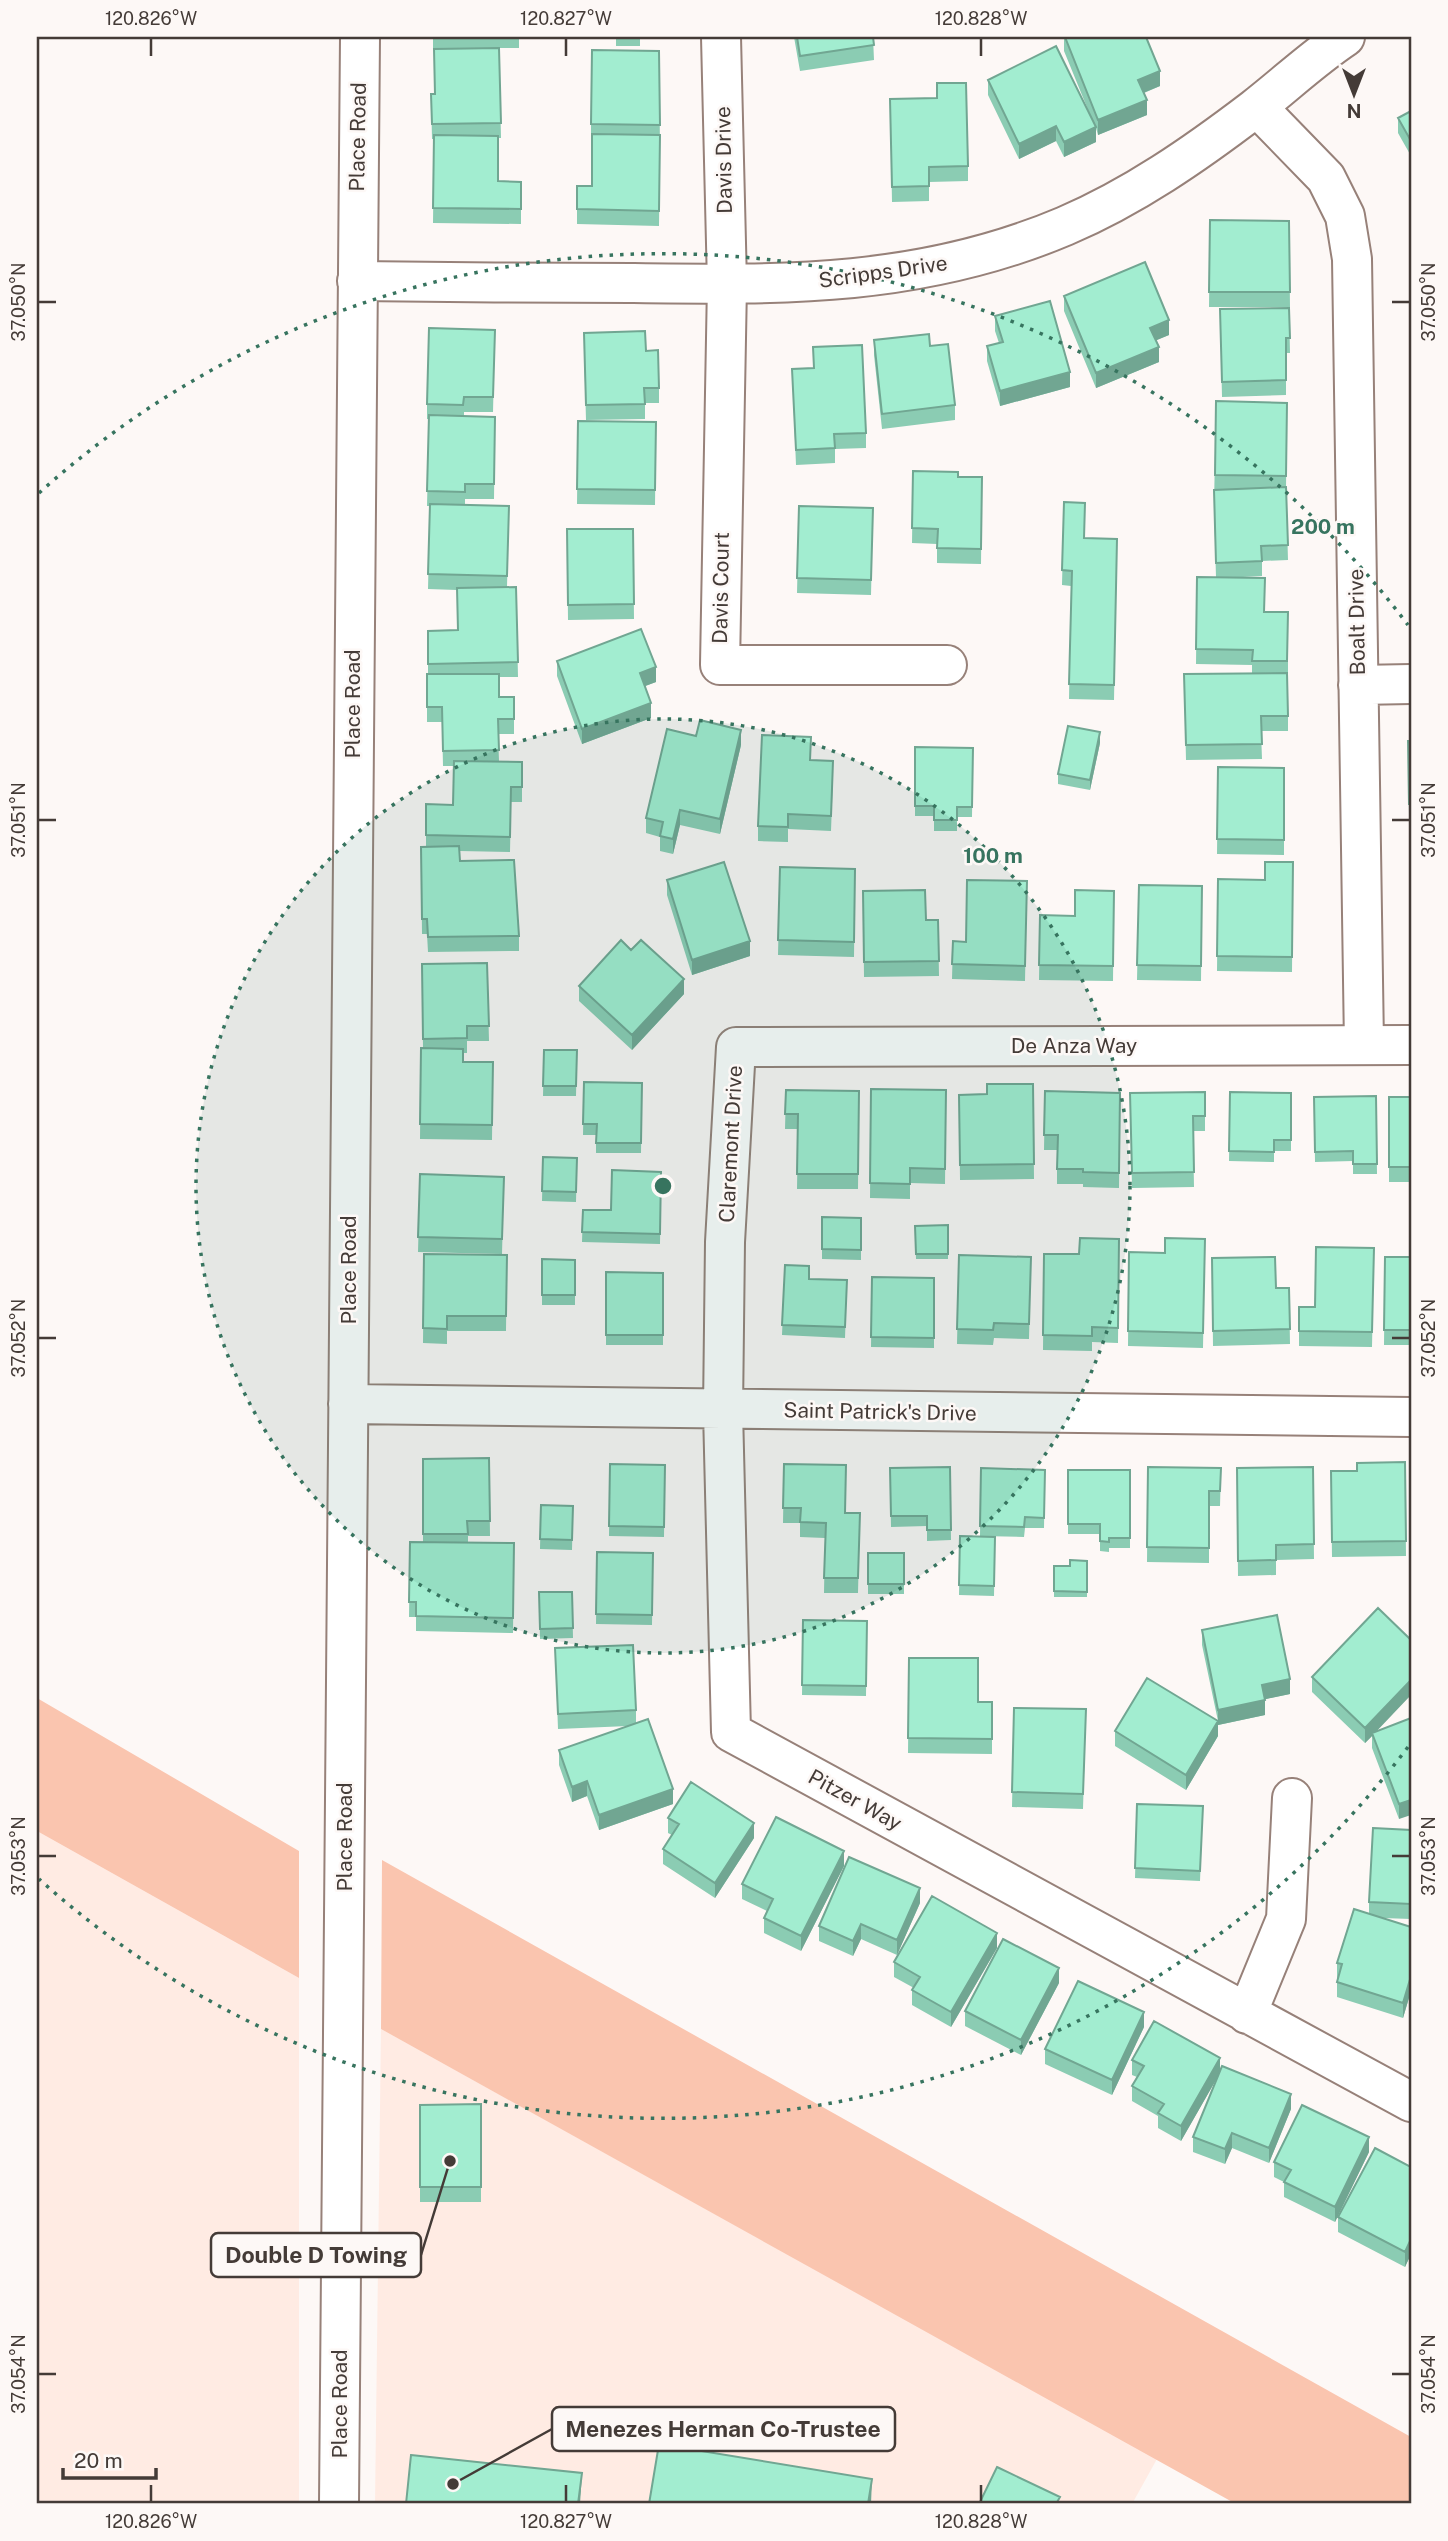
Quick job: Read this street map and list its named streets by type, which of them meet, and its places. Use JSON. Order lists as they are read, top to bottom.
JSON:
{
  "streets": {
    "street": [
      "Place Road",
      "Davis Drive",
      "Scripps Drive",
      "Davis Court",
      "Boalt Drive",
      "De Anza Way",
      "Claremont Drive",
      "Saint Patrick's Drive",
      "Pitzer Way"
    ]
  },
  "crossings": [
    ["Place Road", "Scripps Drive"],
    ["Place Road", "Saint Patrick's Drive"],
    ["Davis Drive", "Scripps Drive"],
    ["Davis Drive", "Davis Court"],
    ["Scripps Drive", "Davis Court"],
    ["Scripps Drive", "Boalt Drive"],
    ["Boalt Drive", "De Anza Way"],
    ["De Anza Way", "Claremont Drive"],
    ["Claremont Drive", "Pitzer Way"],
    ["Saint Patrick's Drive", "Pitzer Way"]
  ],
  "places": ["Double D Towing", "Menezes Herman Co-Trustee"],
  "scale_bar": "20 m",
  "north": "bottom",
  "coordinates": [
    "120.826°W",
    "120.827°W",
    "120.828°W",
    "37.050°N",
    "37.051°N",
    "37.052°N",
    "37.053°N",
    "37.054°N"
  ],
  "rings": ["200 m", "100 m"]
}
